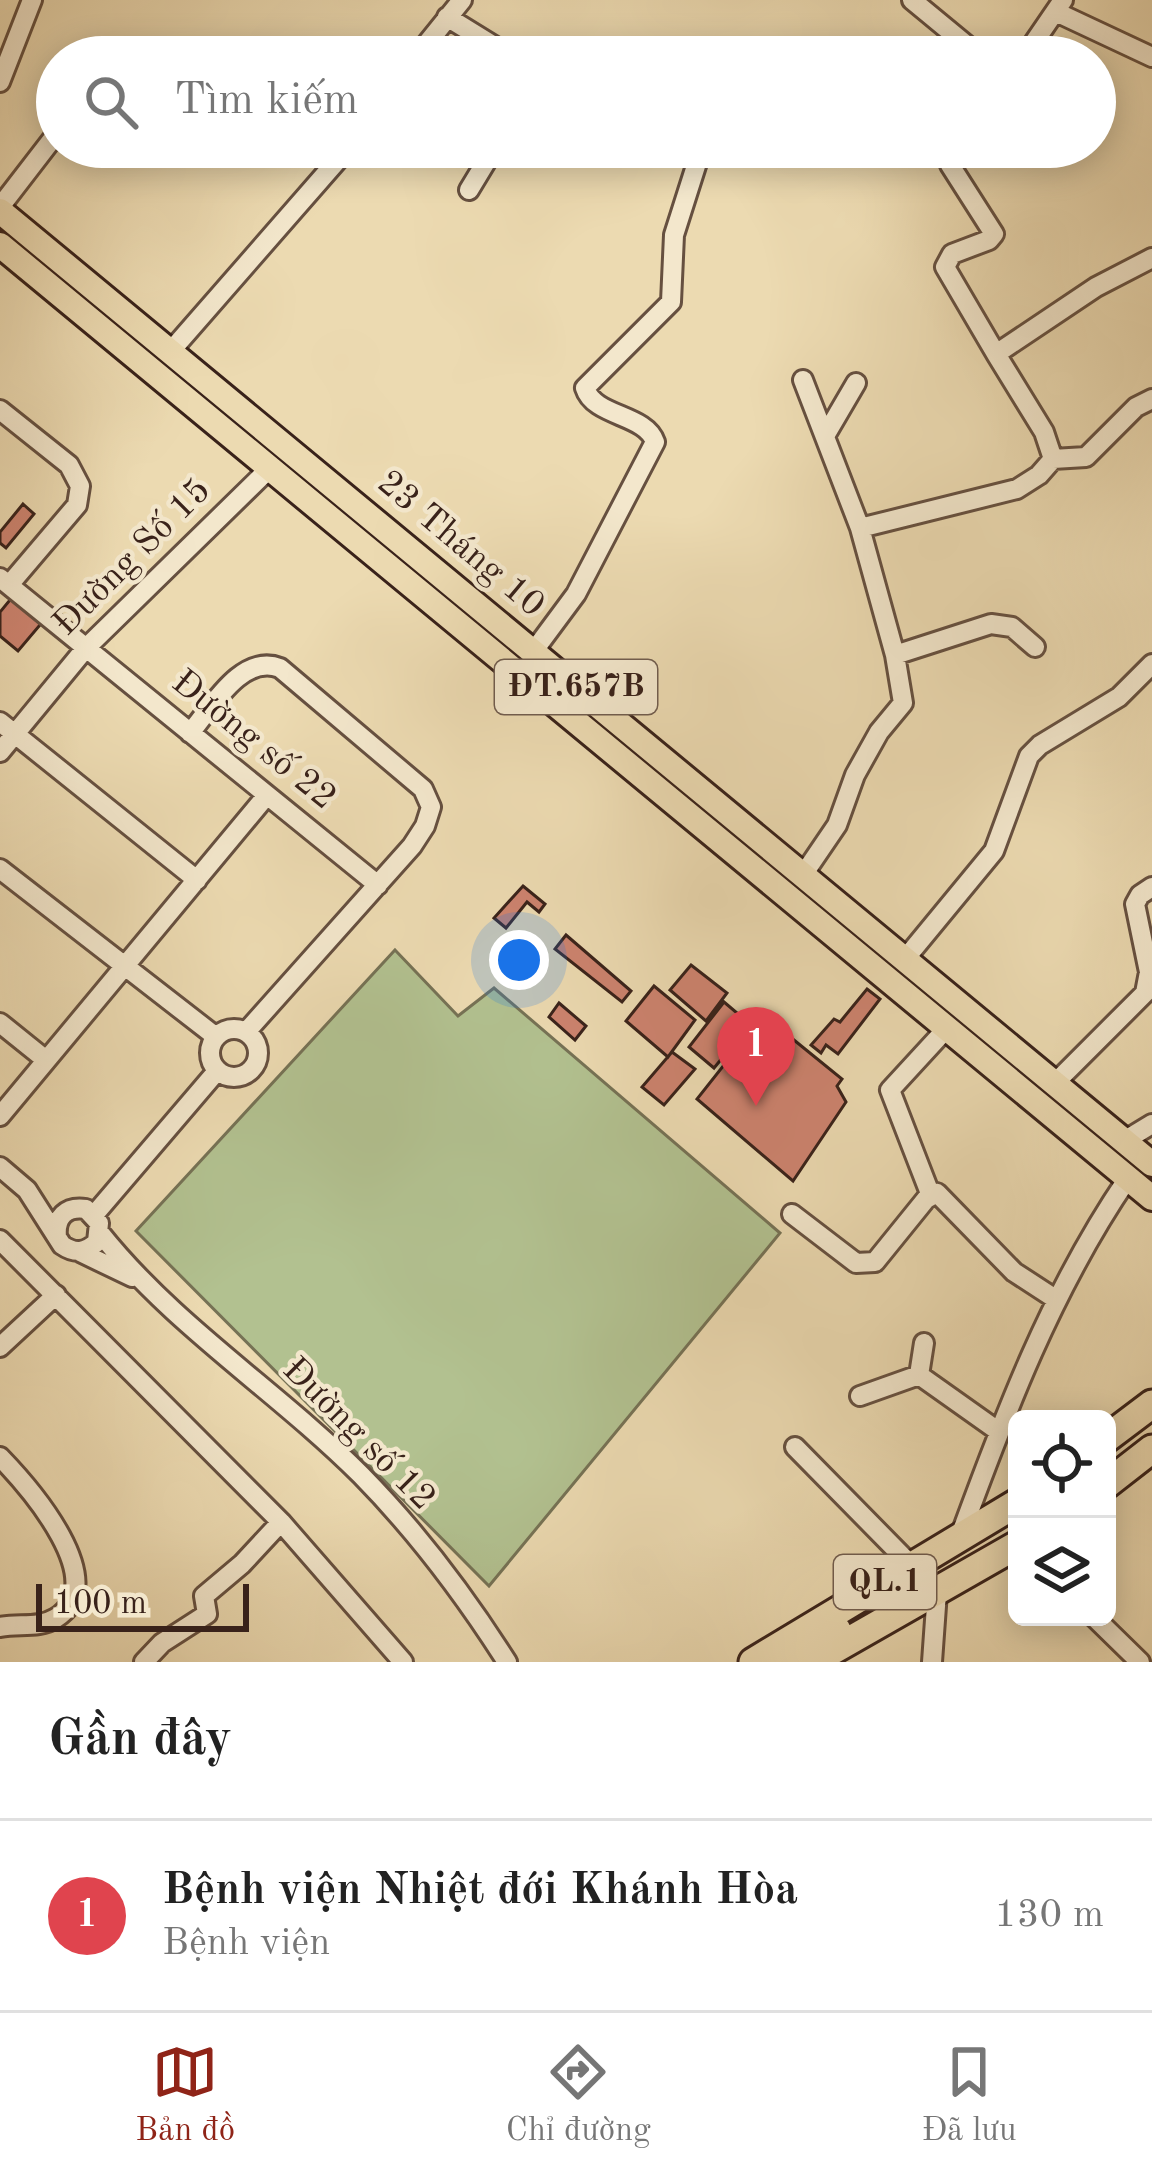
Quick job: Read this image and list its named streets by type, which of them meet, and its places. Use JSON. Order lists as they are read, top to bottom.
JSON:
{
  "streets": {
    "highway": ["QL.1"],
    "main road": ["23 Tháng 10", "ĐT.657B"],
    "street": ["Đường Số 15", "Đường số 22", "Đường số 12"]
  },
  "crossings": [
    ["23 Tháng 10", "Đường Số 15"],
    ["Đường Số 15", "Đường số 22"]
  ],
  "scale_bar": "100 m",
  "page": {
    "search": "Tìm kiếm",
    "pins": "1",
    "scale": "100 m",
    "heading": "Gần đây",
    "list": [
      {
        "mark": "1",
        "name": "Bệnh viện Nhiệt đới Khánh Hòa",
        "note": "Bệnh viện",
        "value": "130 m"
      }
    ],
    "nav": ["Bản đồ", "Chỉ đường", "Đã lưu"]
  }
}
